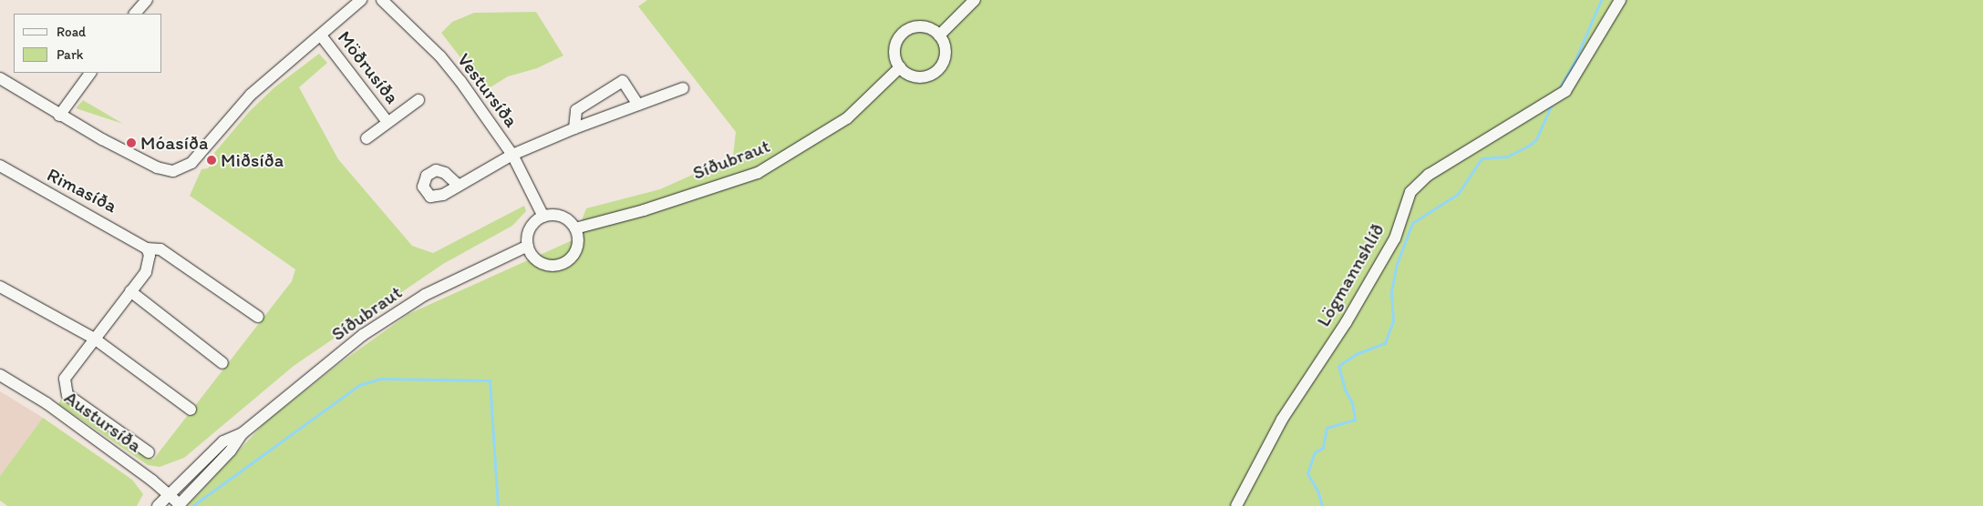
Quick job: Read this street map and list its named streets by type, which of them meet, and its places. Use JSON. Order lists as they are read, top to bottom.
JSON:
{
  "streets": {
    "street": [
      "Möðrusíða",
      "Vestursíða",
      "Síðubraut",
      "Rimasíða",
      "Lögmannshlíð",
      "Austursíða"
    ]
  },
  "crossings": [
    ["Vestursíða", "Síðubraut"],
    ["Síðubraut", "Austursíða"]
  ],
  "places": ["Móasíða", "Miðsíða"],
  "legend": ["Road", "Park"]
}
